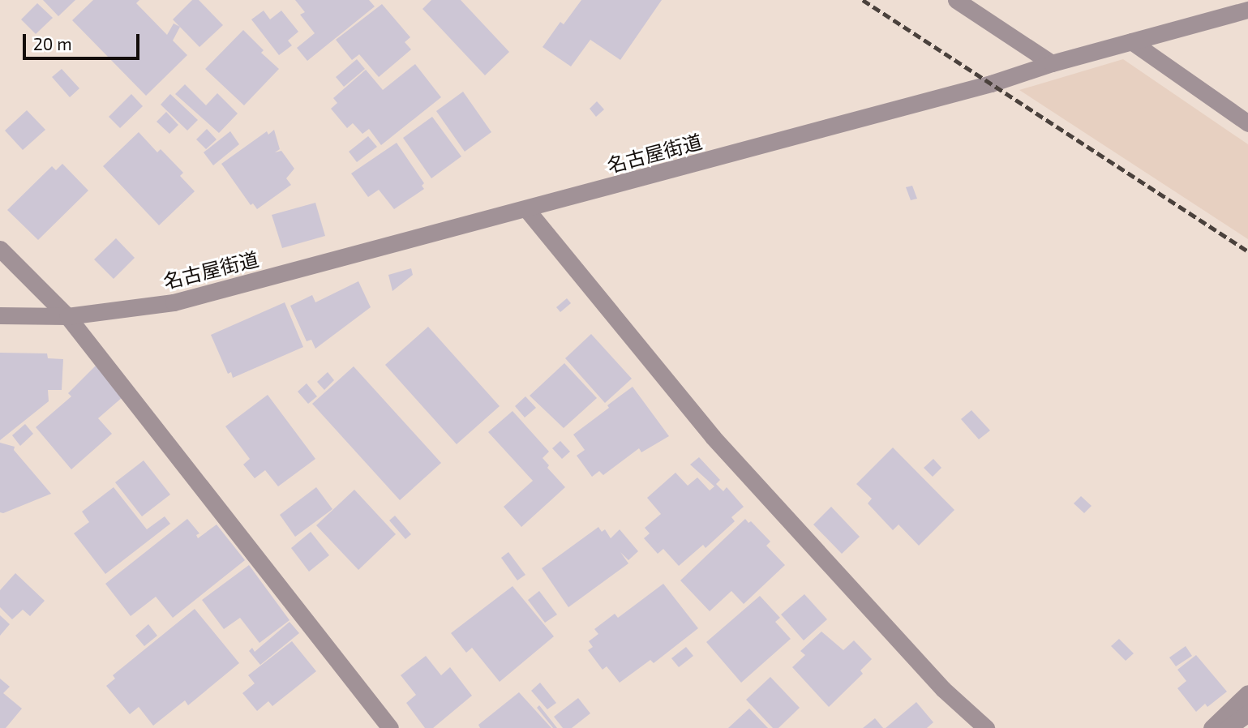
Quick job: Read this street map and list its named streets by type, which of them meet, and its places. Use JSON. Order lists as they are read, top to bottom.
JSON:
{
  "streets": {
    "street": ["名古屋街道"]
  },
  "scale_bar": "20 m"
}
